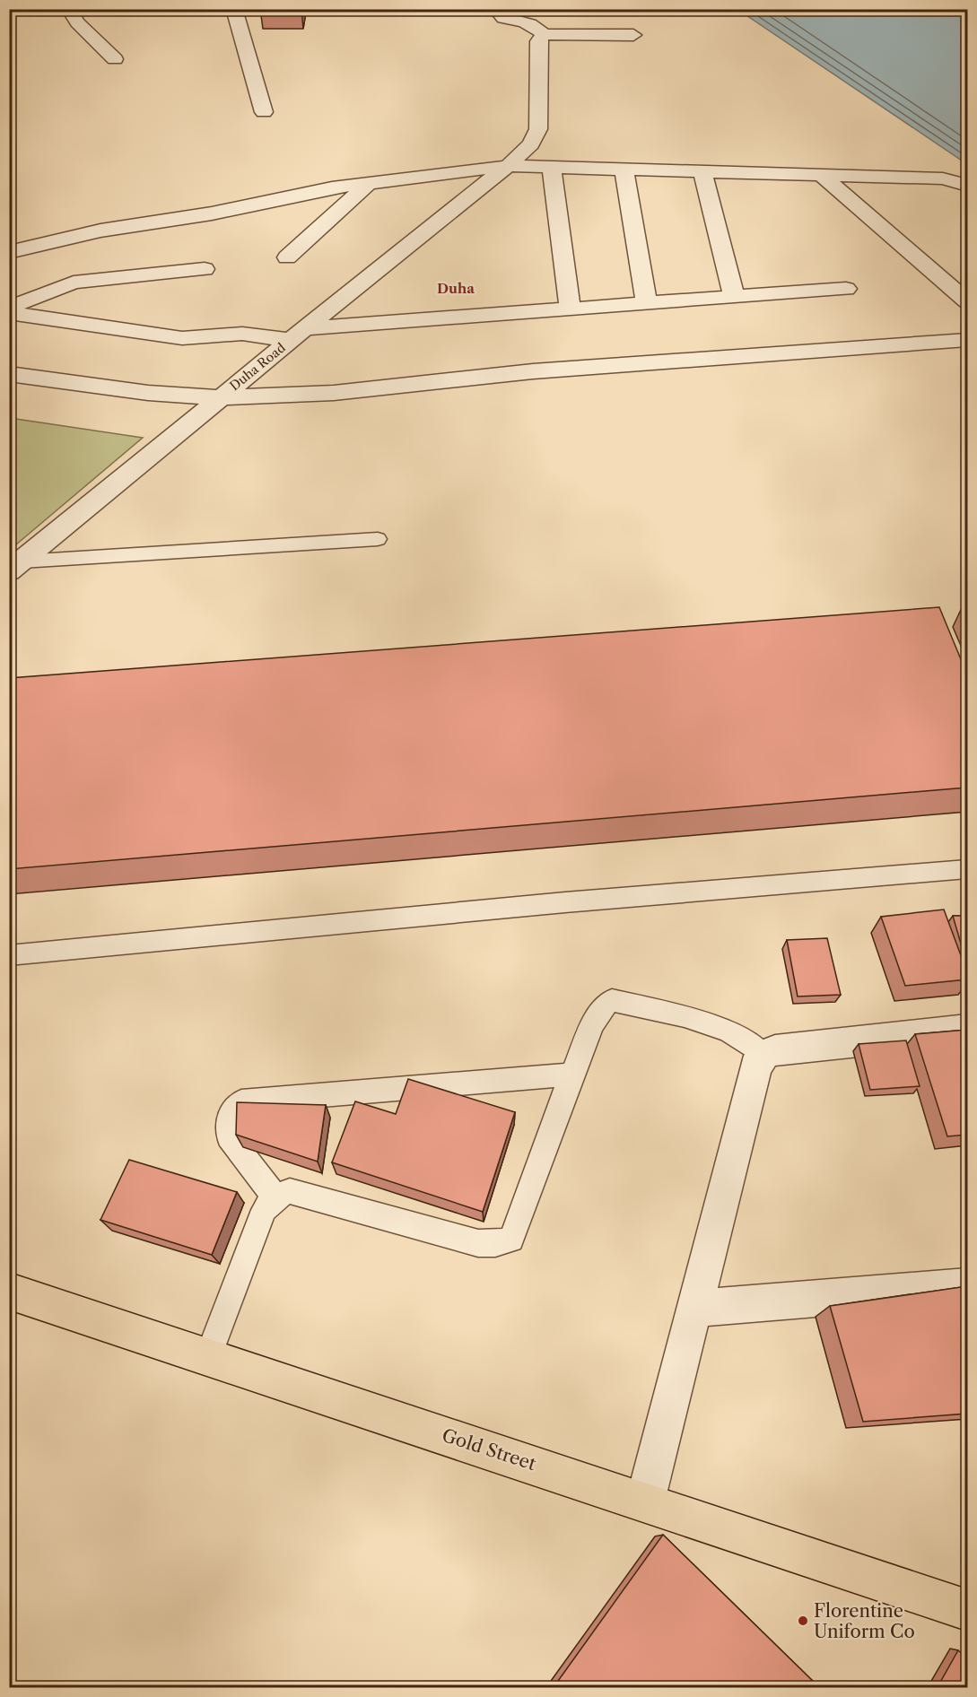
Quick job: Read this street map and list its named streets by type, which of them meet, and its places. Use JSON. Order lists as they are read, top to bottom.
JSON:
{
  "streets": {
    "main road": ["Gold Street"],
    "street": ["Duha Road"]
  },
  "districts": ["Duha"],
  "places": ["Florentine Uniform Co"]
}
